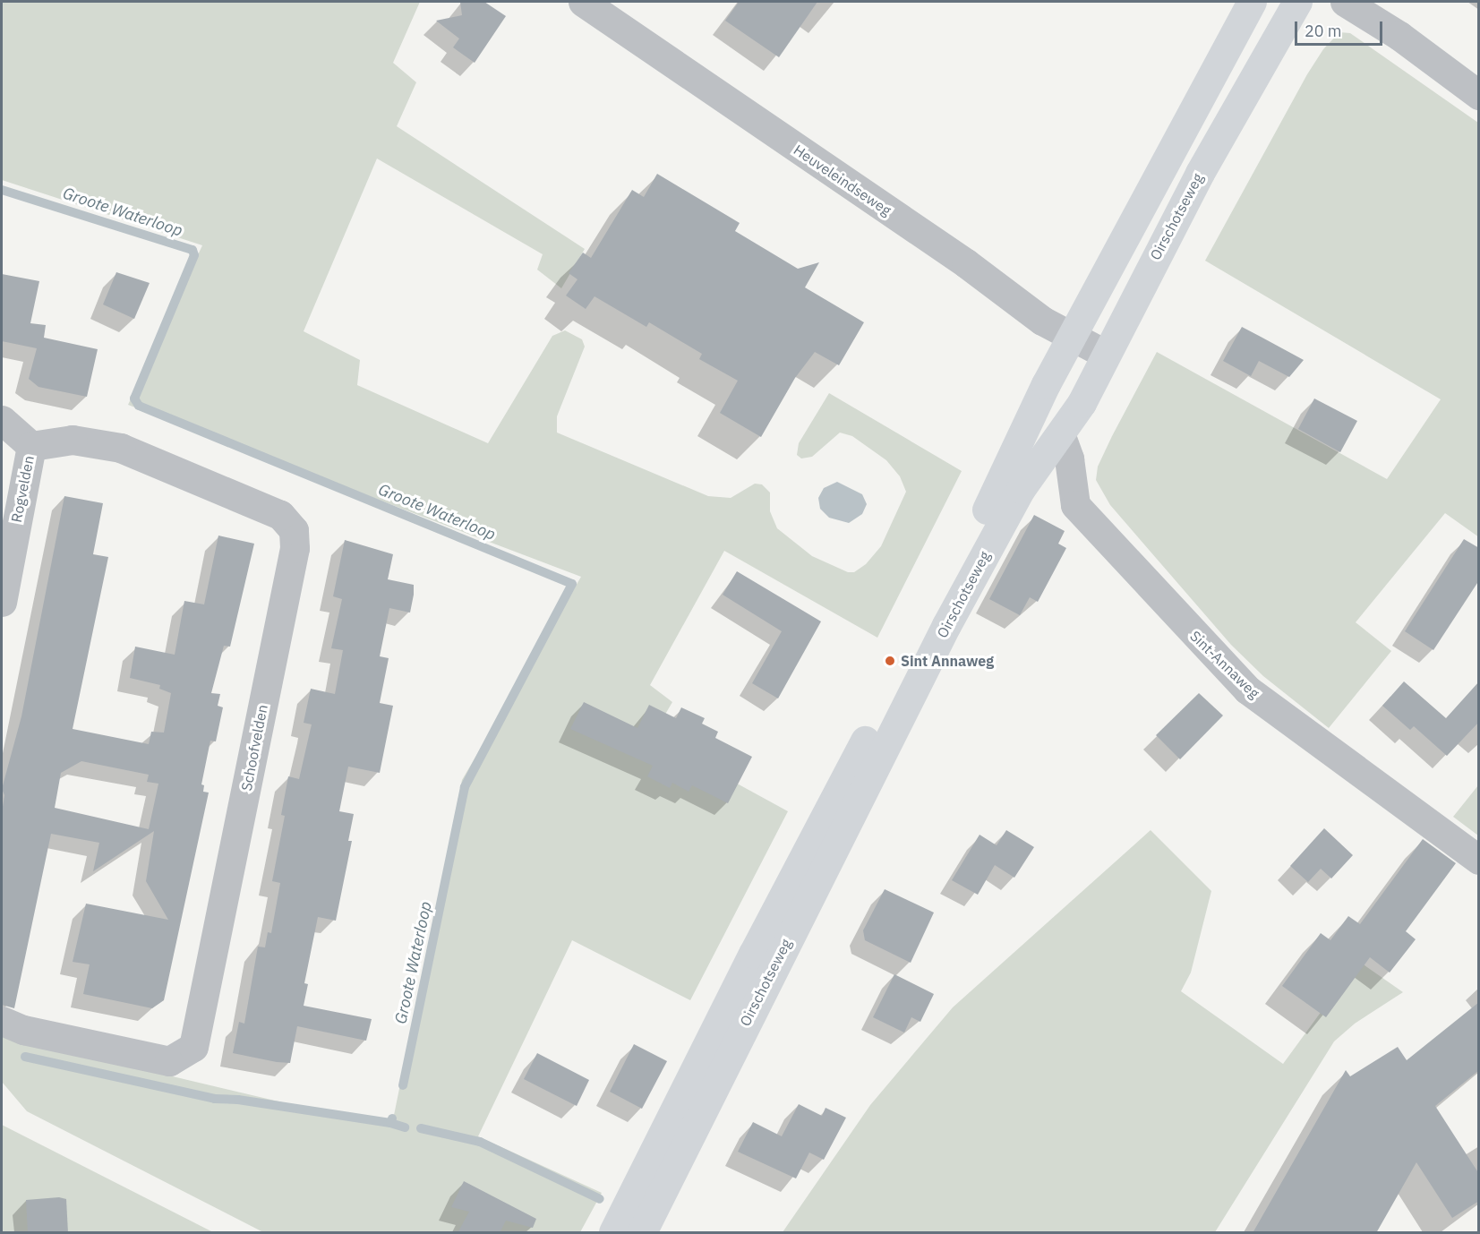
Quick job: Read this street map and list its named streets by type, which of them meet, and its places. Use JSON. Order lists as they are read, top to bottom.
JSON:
{
  "streets": {
    "main road": ["Oirschotseweg"],
    "street": [
      "Heuveleindseweg",
      "Rogvelden",
      "Sint-Annaweg",
      "Schoofvelden"
    ]
  },
  "crossings": [
    ["Heuveleindseweg", "Oirschotseweg"],
    ["Oirschotseweg", "Sint-Annaweg"],
    ["Rogvelden", "Schoofvelden"]
  ],
  "water": ["Groote Waterloop"],
  "places": ["Sint Annaweg"],
  "scale_bar": "20 m"
}
